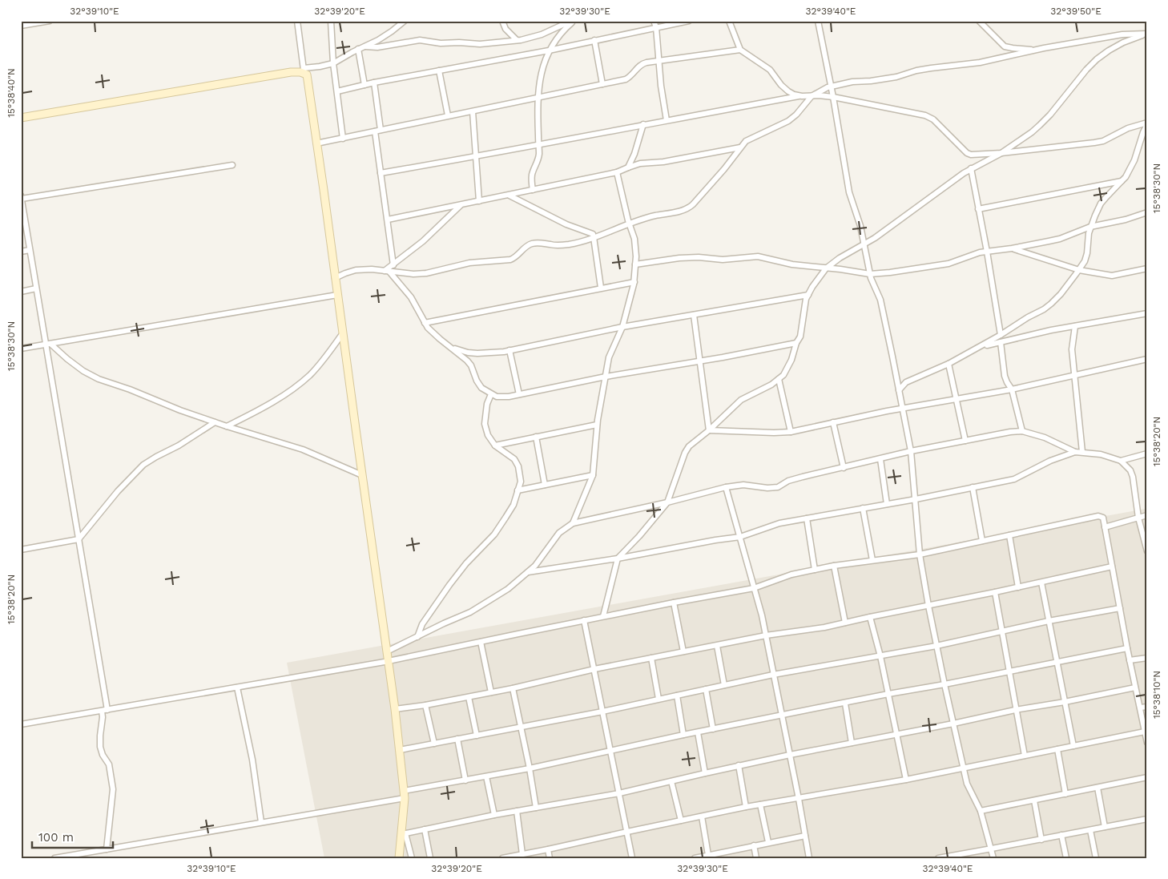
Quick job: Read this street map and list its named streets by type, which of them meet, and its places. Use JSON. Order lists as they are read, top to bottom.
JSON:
{
  "scale_bar": "100 m",
  "coordinates": [
    "32°39'10\"E",
    "32°39'20\"E",
    "32°39'30\"E",
    "32°39'40\"E",
    "32°39'50\"E",
    "15°38'40\"N",
    "15°38'30\"N",
    "15°38'20\"N",
    "15°38'10\"N"
  ]
}
